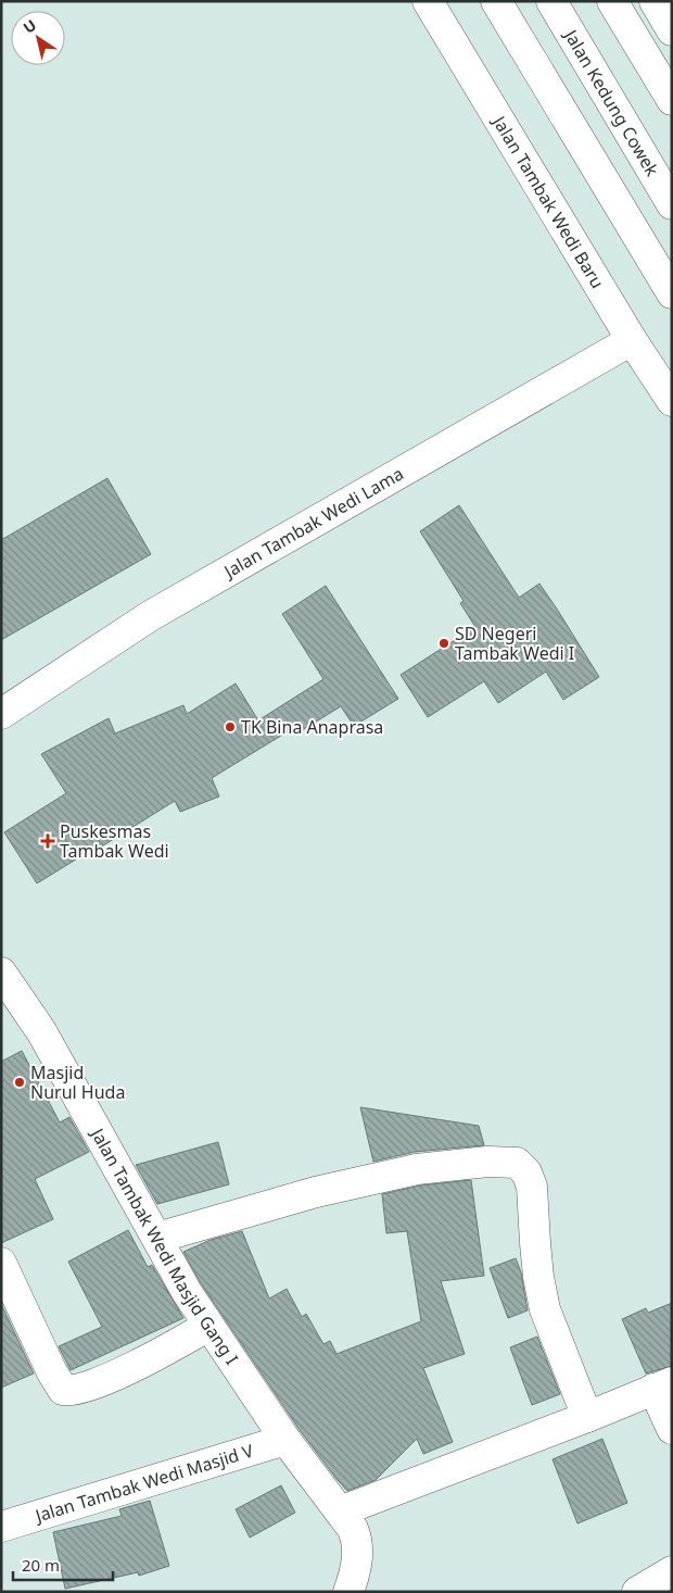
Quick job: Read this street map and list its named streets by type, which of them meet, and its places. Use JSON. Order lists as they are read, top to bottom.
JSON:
{
  "streets": {
    "main road": [
      "Jalan Kedung Cowek",
      "Jalan Tambak Wedi Baru",
      "Jalan Tambak Wedi Lama",
      "Jalan Tambak Wedi Masjid Gang I",
      "Jalan Tambak Wedi Masjid V"
    ]
  },
  "crossings": [
    ["Jalan Tambak Wedi Baru", "Jalan Tambak Wedi Lama"],
    ["Jalan Tambak Wedi Masjid Gang I", "Jalan Tambak Wedi Masjid V"]
  ],
  "places": {
    "other": ["SD Negeri Tambak Wedi I", "TK Bina Anaprasa", "Masjid Nurul Huda"],
    "health": ["Puskesmas Tambak Wedi"]
  },
  "scale_bar": "20 m",
  "north": "top left"
}
